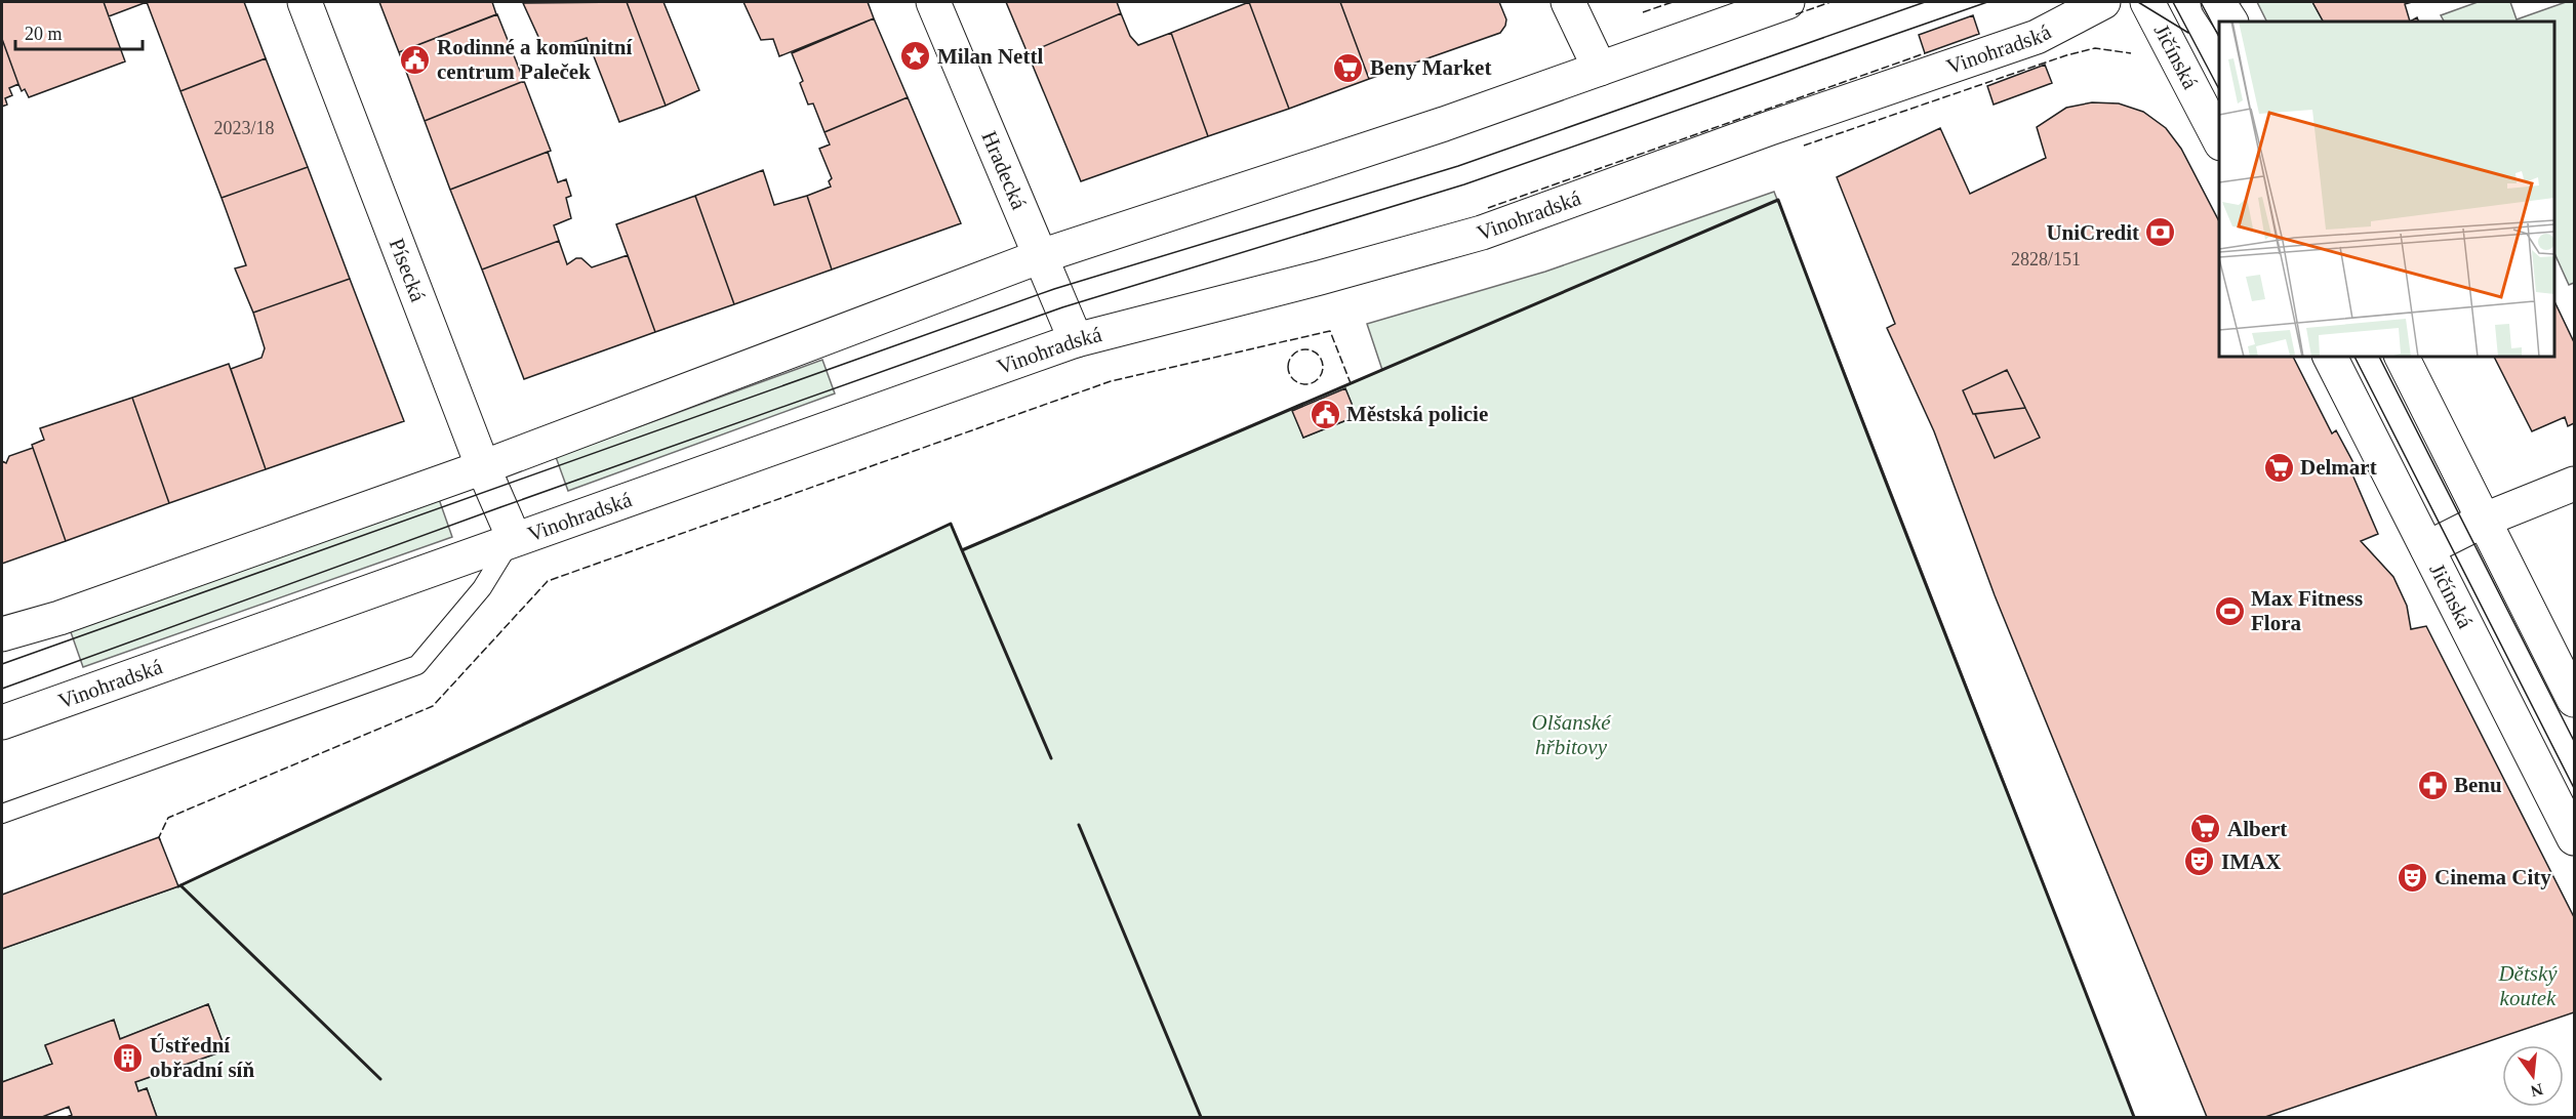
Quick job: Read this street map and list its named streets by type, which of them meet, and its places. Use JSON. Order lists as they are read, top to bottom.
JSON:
{
  "streets": {
    "main road": [
      "Vinohradská",
      "Jičínská",
      "Hradecká",
      "Písecká"
    ]
  },
  "crossings": [
    ["Vinohradská", "Hradecká"],
    ["Vinohradská", "Písecká"]
  ],
  "parks": ["Olšanské hřbitovy", "Dětský koutek"],
  "places": {
    "place": ["Milan Nettl"],
    "public building": ["Rodinné a komunitní centrum Paleček", "Městská policie"],
    "supermarket": ["Beny Market", "Delmart", "Albert"],
    "bank": ["UniCredit"],
    "sports": ["Max Fitness Flora"],
    "pharmacy": ["Benu"],
    "theatre": ["IMAX", "Cinema City"],
    "building": ["Ústřední obřadní síň"]
  },
  "house_numbers": ["2023/18", "2828/151"],
  "scale_bar": "20 m",
  "north": "bottom"
}
